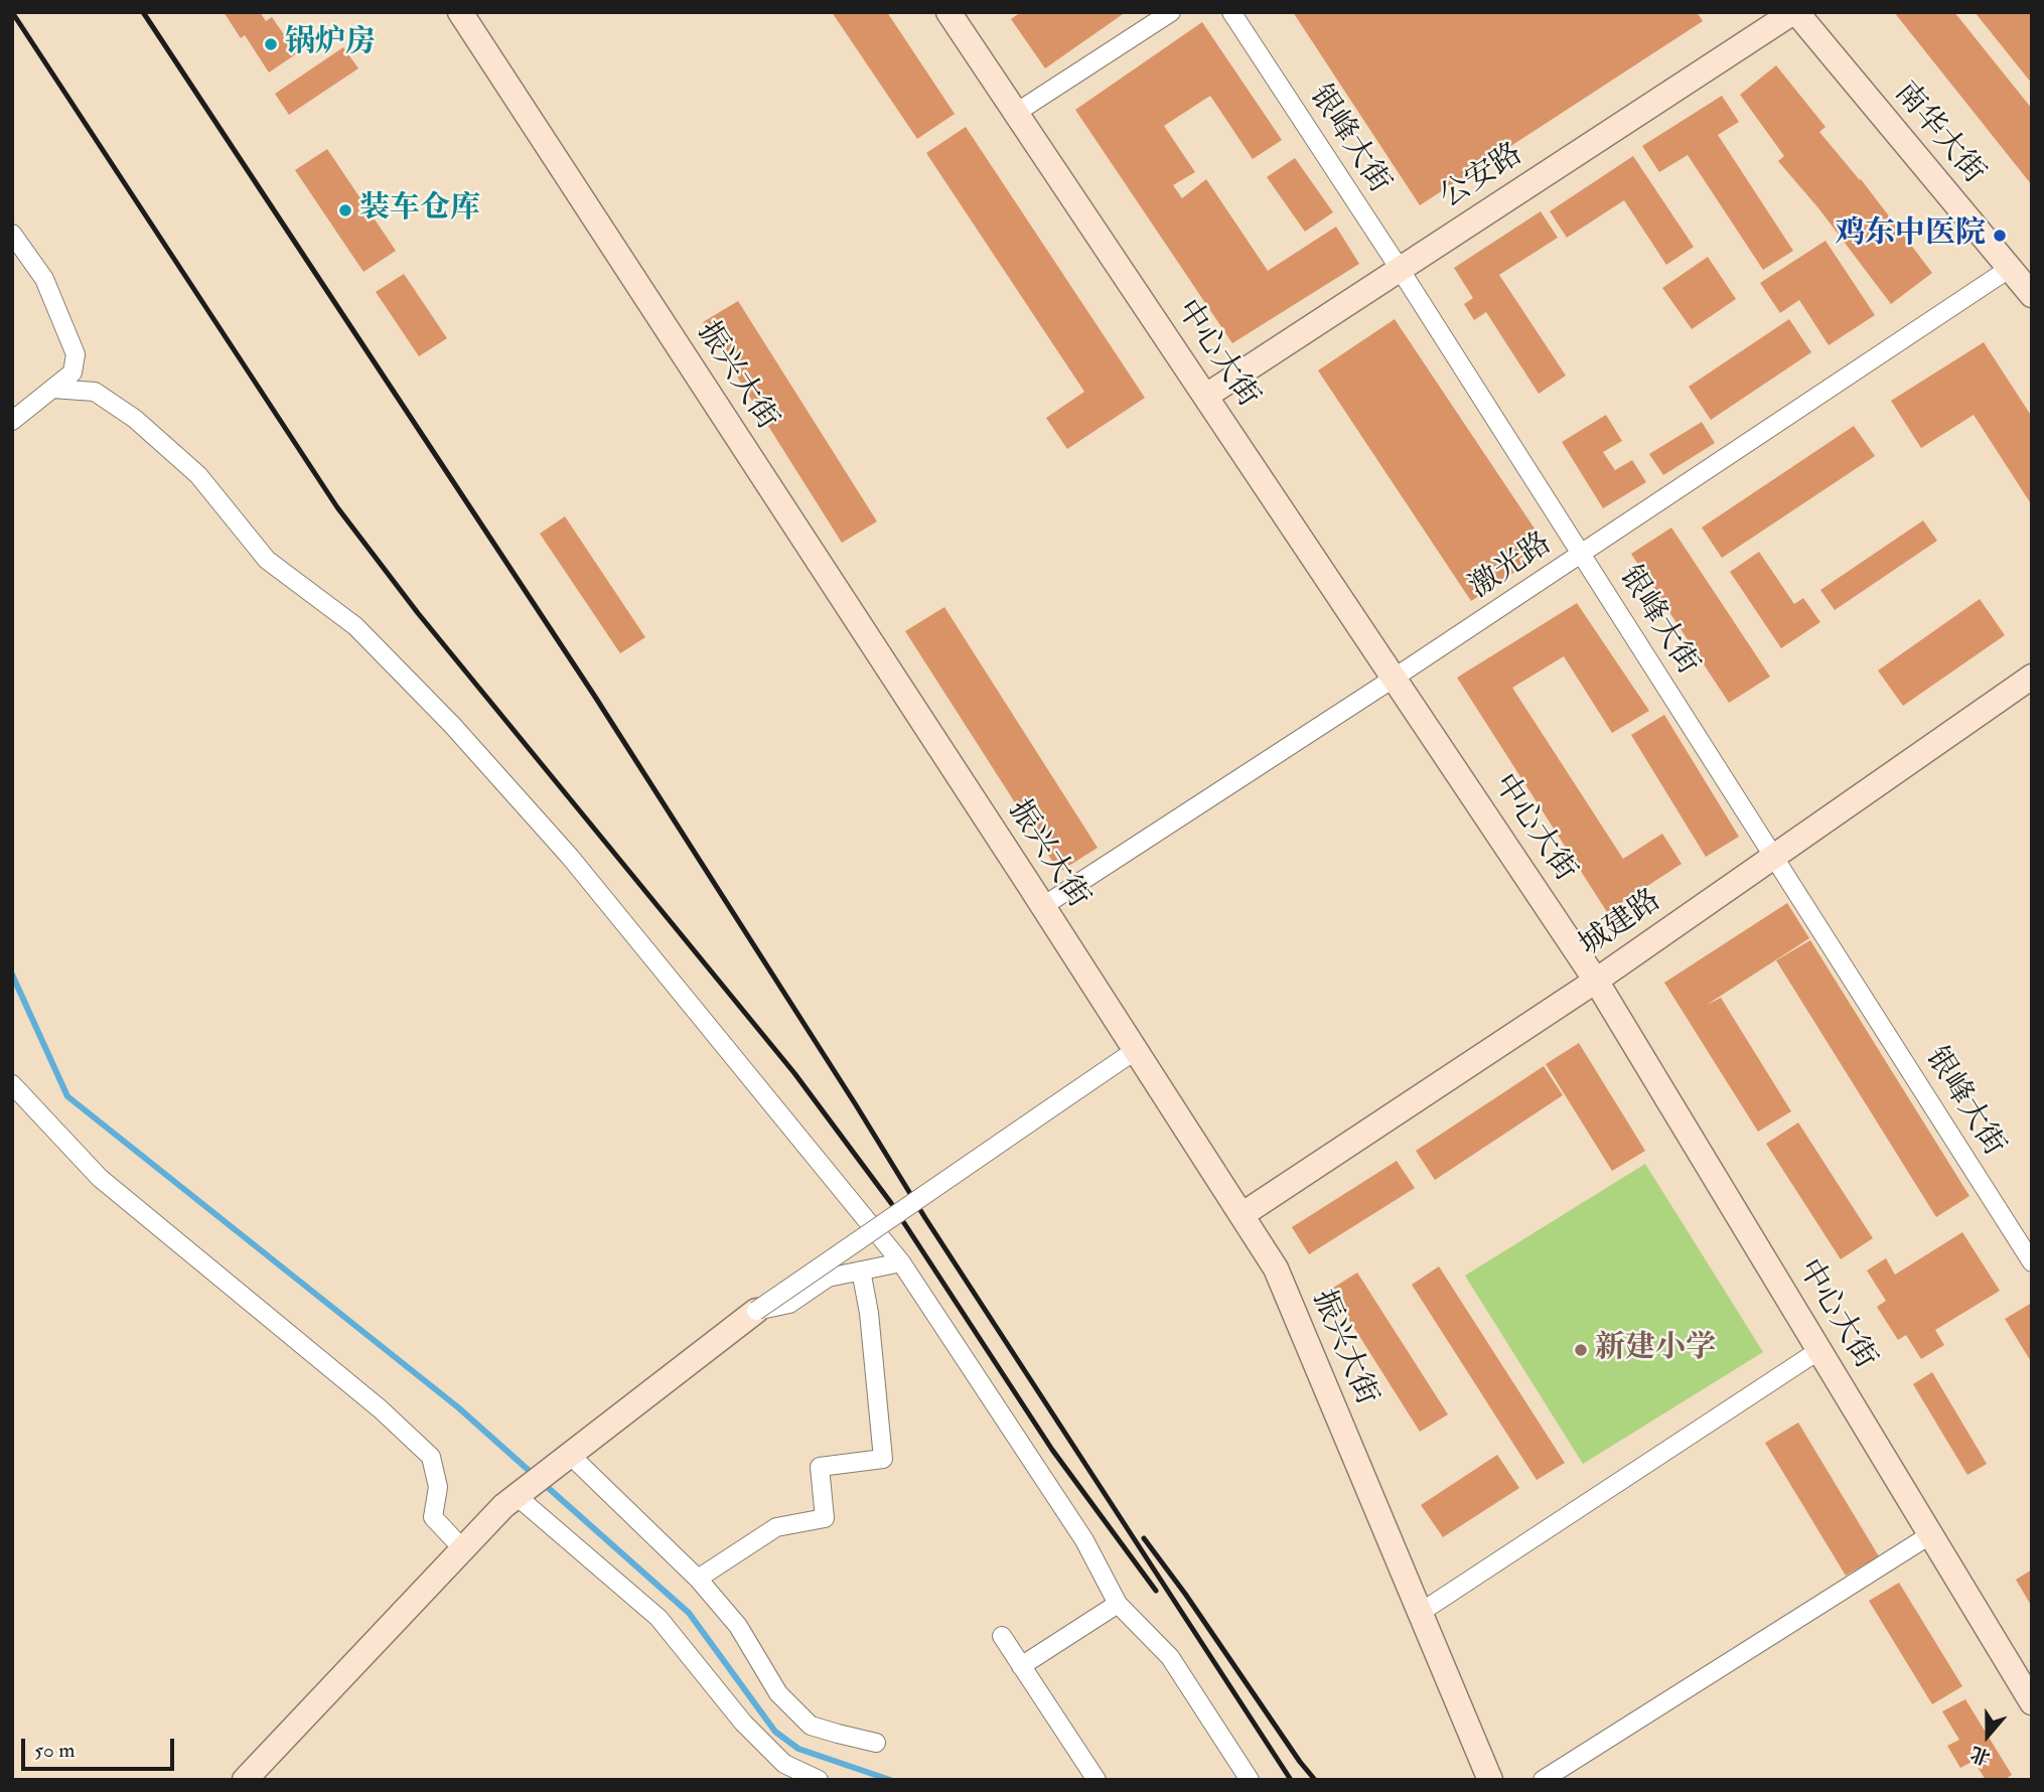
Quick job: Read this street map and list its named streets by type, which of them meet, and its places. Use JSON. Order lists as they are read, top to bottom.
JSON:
{
  "streets": {
    "street": [
      "南华大街",
      "银峰大街",
      "公安路",
      "中心大街",
      "振兴大街",
      "激光路",
      "城建路"
    ]
  },
  "crossings": [
    ["南华大街", "公安路"],
    ["南华大街", "激光路"],
    ["银峰大街", "公安路"],
    ["银峰大街", "激光路"],
    ["银峰大街", "城建路"],
    ["公安路", "中心大街"],
    ["中心大街", "激光路"],
    ["中心大街", "城建路"],
    ["振兴大街", "激光路"],
    ["振兴大街", "城建路"]
  ],
  "places": [
    "锅炉房",
    "装车仓库",
    "鸡东中医院",
    "新建小学"
  ],
  "scale_bar": "50 m",
  "north": "bottom"
}
